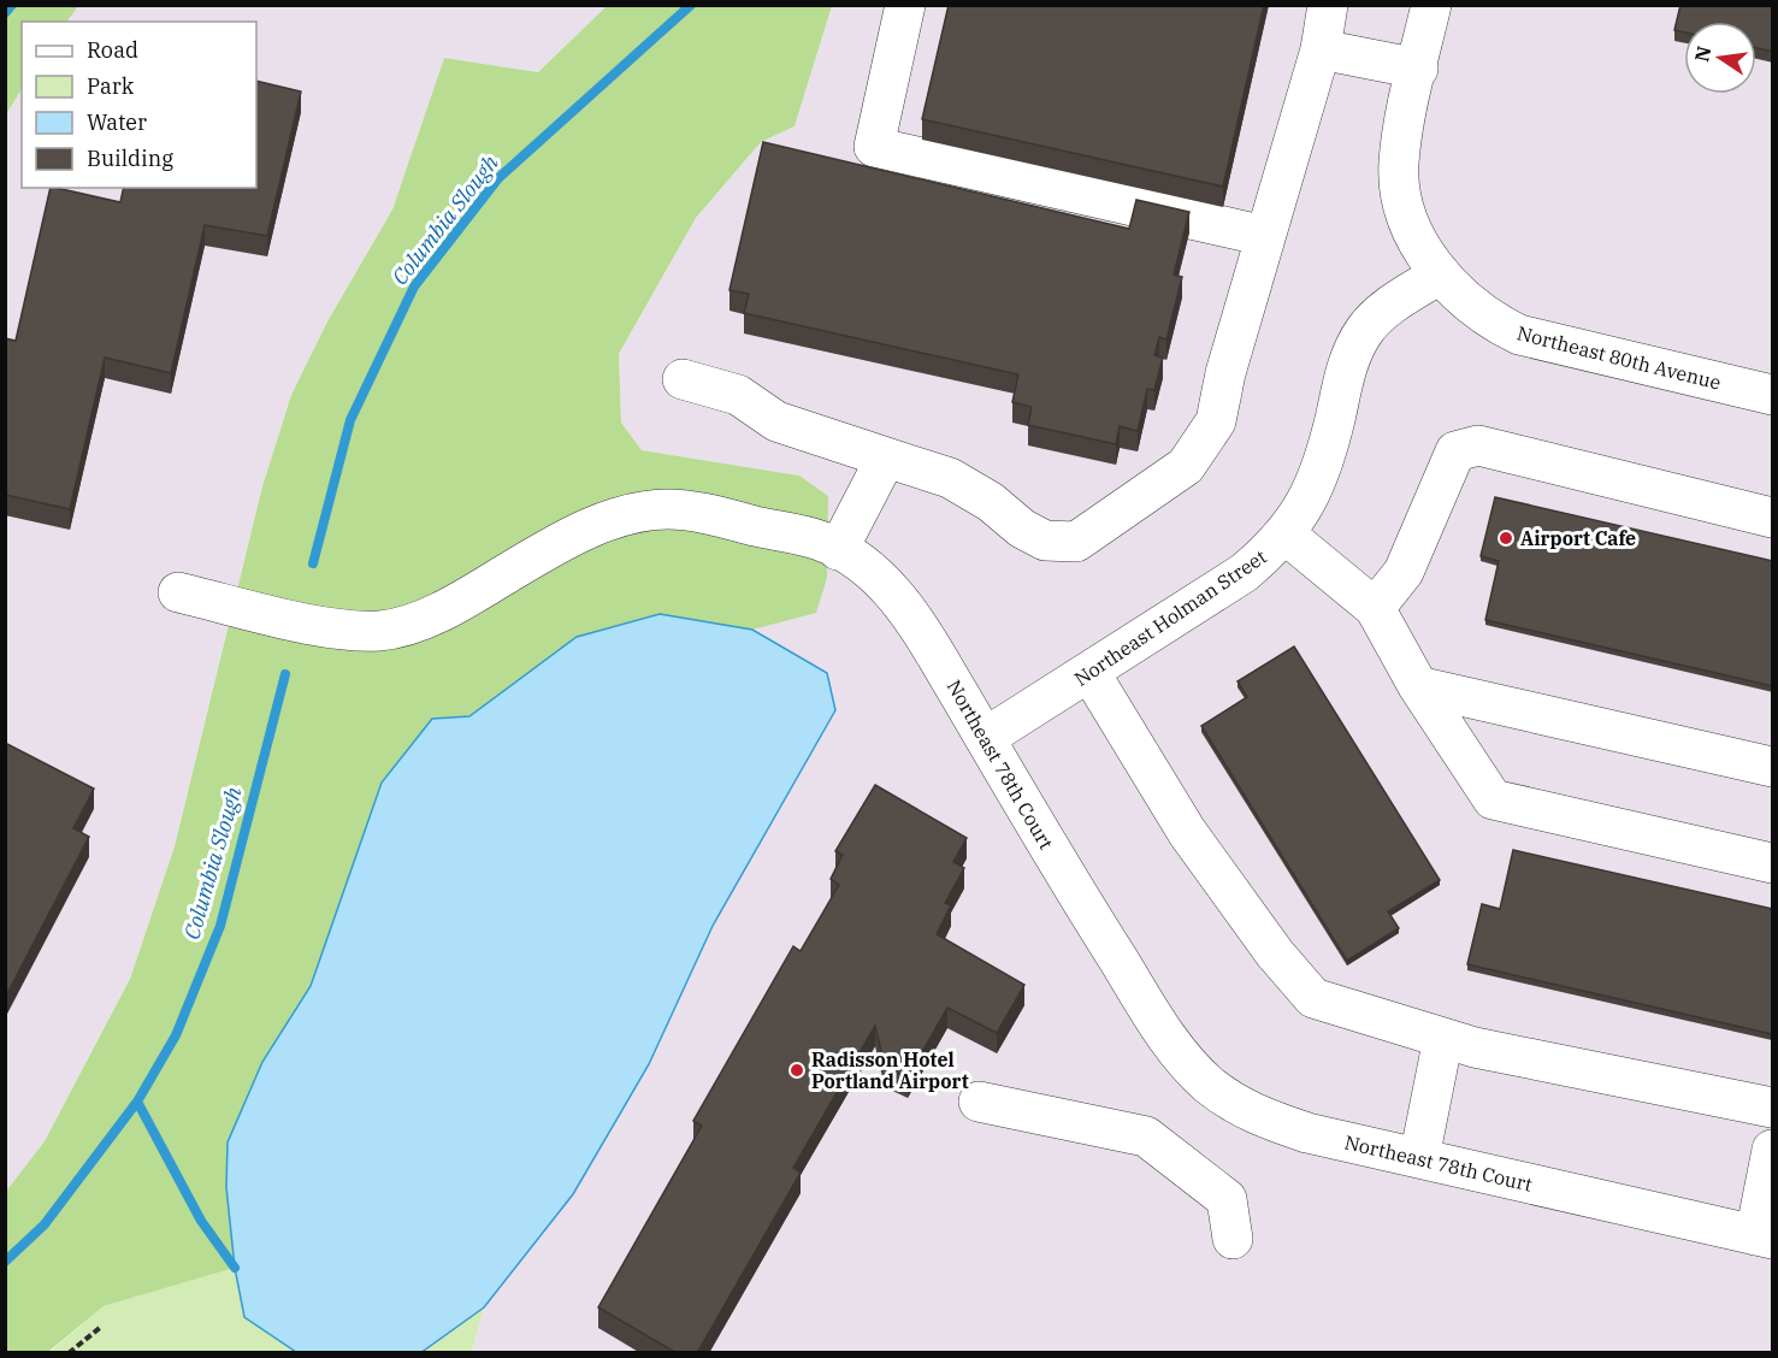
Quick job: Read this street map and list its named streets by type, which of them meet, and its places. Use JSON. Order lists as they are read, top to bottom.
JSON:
{
  "streets": {
    "street": ["Northeast 80th Avenue", "Northeast Holman Street", "Northeast 78th Court"]
  },
  "crossings": [
    ["Northeast 80th Avenue", "Northeast Holman Street"],
    ["Northeast Holman Street", "Northeast 78th Court"]
  ],
  "water": ["Columbia Slough"],
  "places": ["Airport Cafe", "Radisson Hotel Portland Airport"],
  "legend": [
    "Road",
    "Park",
    "Water",
    "Building"
  ],
  "north": "left"
}
